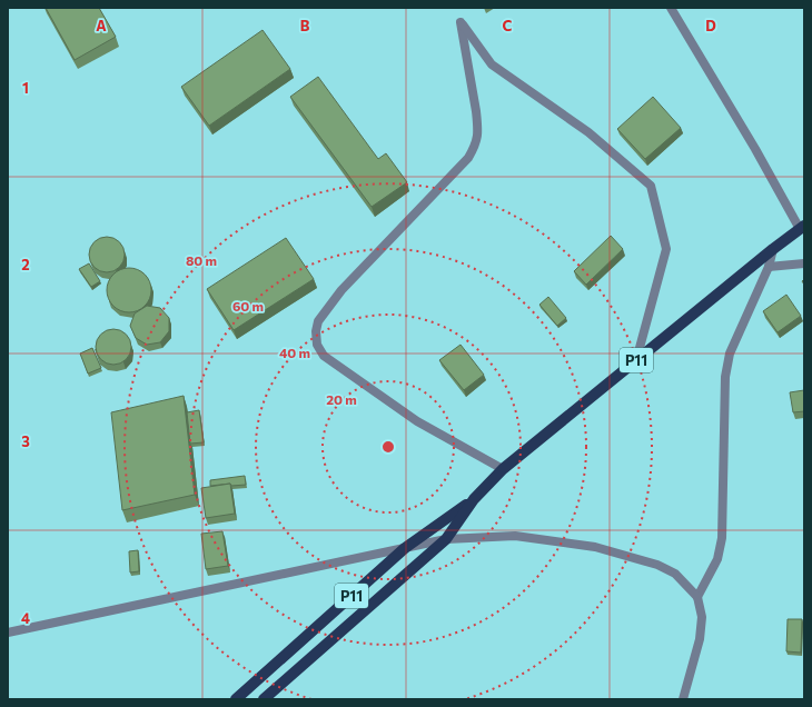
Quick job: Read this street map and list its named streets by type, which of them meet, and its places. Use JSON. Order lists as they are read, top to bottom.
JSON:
{
  "streets": {
    "main road": ["P11"]
  },
  "grid": {
    "columns": [
      "A",
      "B",
      "C",
      "D"
    ],
    "rows": [
      "1",
      "2",
      "3",
      "4"
    ]
  },
  "rings": [
    "80 m",
    "60 m",
    "40 m",
    "20 m"
  ]
}
